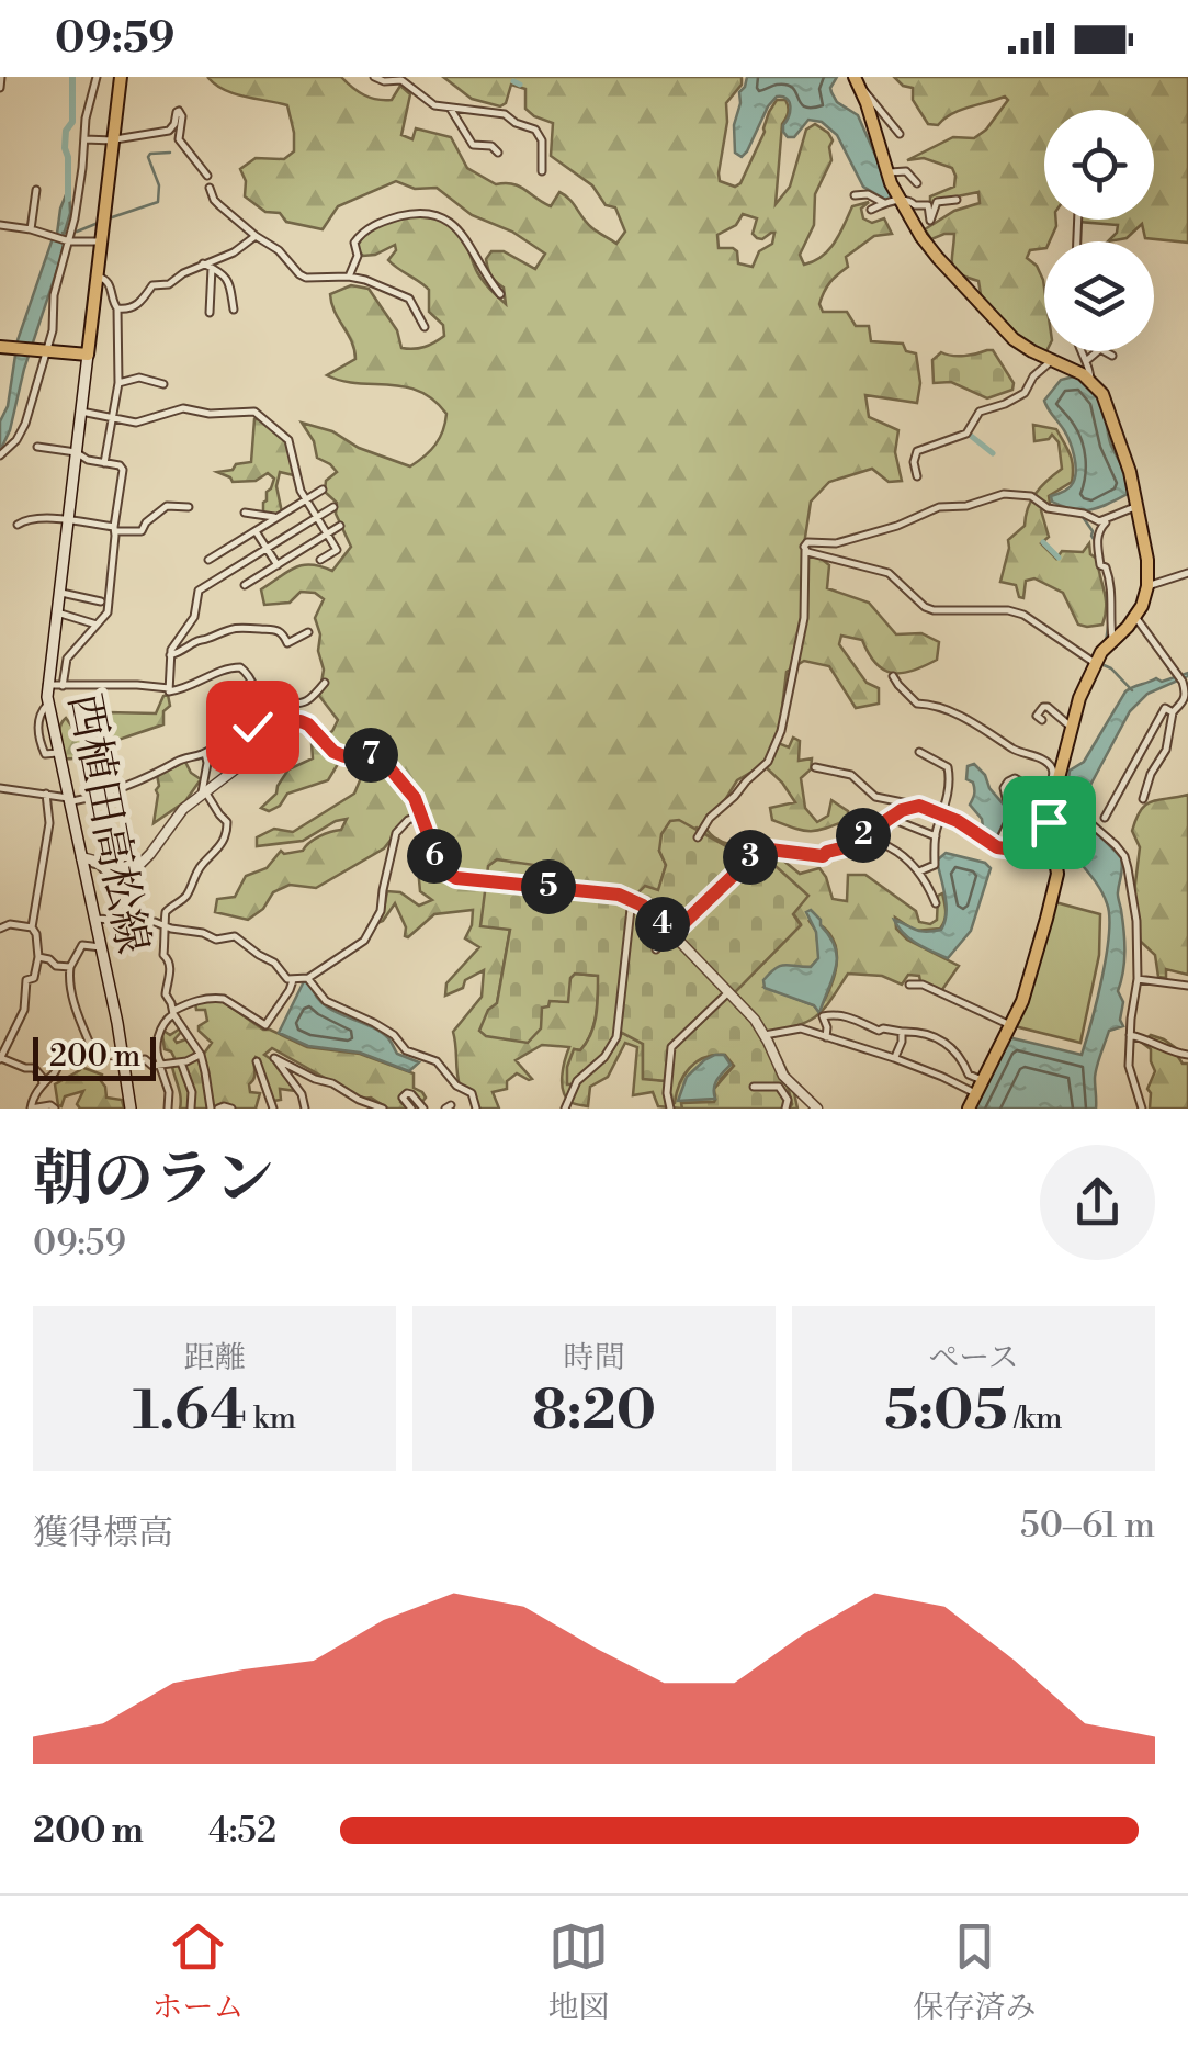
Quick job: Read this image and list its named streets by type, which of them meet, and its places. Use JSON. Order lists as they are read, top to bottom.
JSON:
{
  "streets": {
    "main road": ["西植田高松線"]
  },
  "scale_bar": "200 m",
  "page": {
    "status": "09:59",
    "pins": [
      "7",
      "2",
      "6",
      "3",
      "5",
      "4"
    ],
    "scale": "200 m",
    "heading": ["朝のラン", "09:59"],
    "stats": [
      ["距離", "1.64 km"],
      ["時間", "8:20"],
      ["ペース", "5:05 /km"]
    ],
    "chart": ["獲得標高", "50–61 m"],
    "list": [
      {
        "name": "200 m",
        "note": "4:52"
      }
    ],
    "tabs": ["ホーム", "地図", "保存済み"]
  }
}
